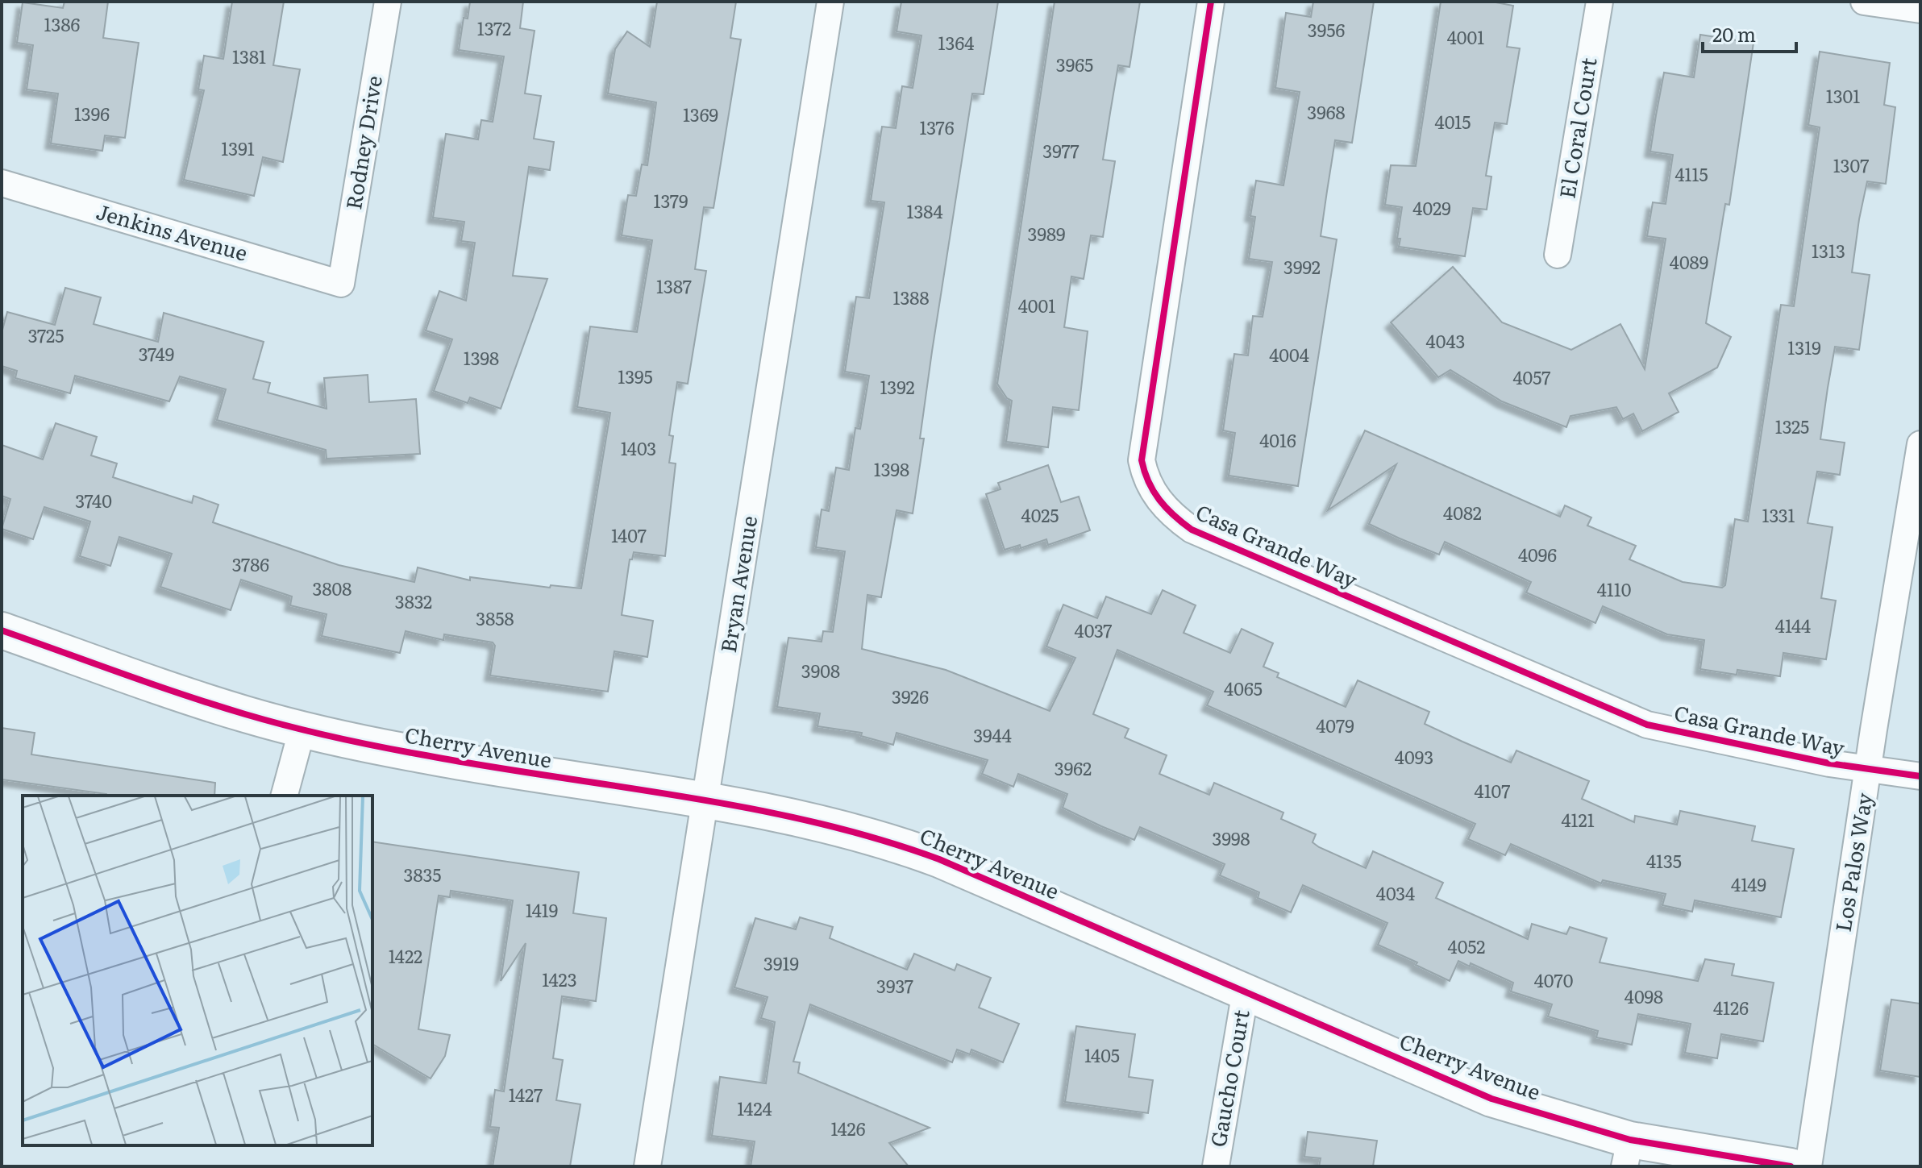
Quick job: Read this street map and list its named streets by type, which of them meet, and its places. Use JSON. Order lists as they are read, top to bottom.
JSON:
{
  "streets": {
    "street": [
      "El Coral Court",
      "Rodney Drive",
      "Jenkins Avenue",
      "Casa Grande Way",
      "Bryan Avenue",
      "Cherry Avenue",
      "Los Palos Way",
      "Gaucho Court"
    ]
  },
  "crossings": [
    ["Rodney Drive", "Jenkins Avenue"],
    ["Casa Grande Way", "Los Palos Way"],
    ["Bryan Avenue", "Cherry Avenue"],
    ["Cherry Avenue", "Gaucho Court"]
  ],
  "house_numbers": [
    "1386",
    "1372",
    "3956",
    "4001",
    "1364",
    "1381",
    "3965",
    "1301",
    "3968",
    "1396",
    "1369",
    "4015",
    "1376",
    "1391",
    "3977",
    "1307",
    "4115",
    "1379",
    "4029",
    "1384",
    "3989",
    "1313",
    "4089",
    "3992",
    "1387",
    "1388",
    "4001",
    "3725",
    "4043",
    "1319",
    "3749",
    "4004",
    "1398",
    "1395",
    "4057",
    "1392",
    "1325",
    "4016",
    "1403",
    "1398",
    "3740",
    "4082",
    "4025",
    "1331",
    "1407",
    "4096",
    "3786",
    "3808",
    "4110",
    "3832",
    "3858",
    "4144",
    "4037",
    "3908",
    "4065",
    "3926",
    "4079",
    "3944",
    "4093",
    "3962",
    "4107",
    "4121",
    "3998",
    "4135",
    "3835",
    "4149",
    "4034",
    "1419",
    "4052",
    "1422",
    "3919",
    "1423",
    "4070",
    "3937",
    "4098",
    "4126",
    "1405",
    "1427",
    "1424",
    "1426"
  ],
  "scale_bar": "20 m"
}
